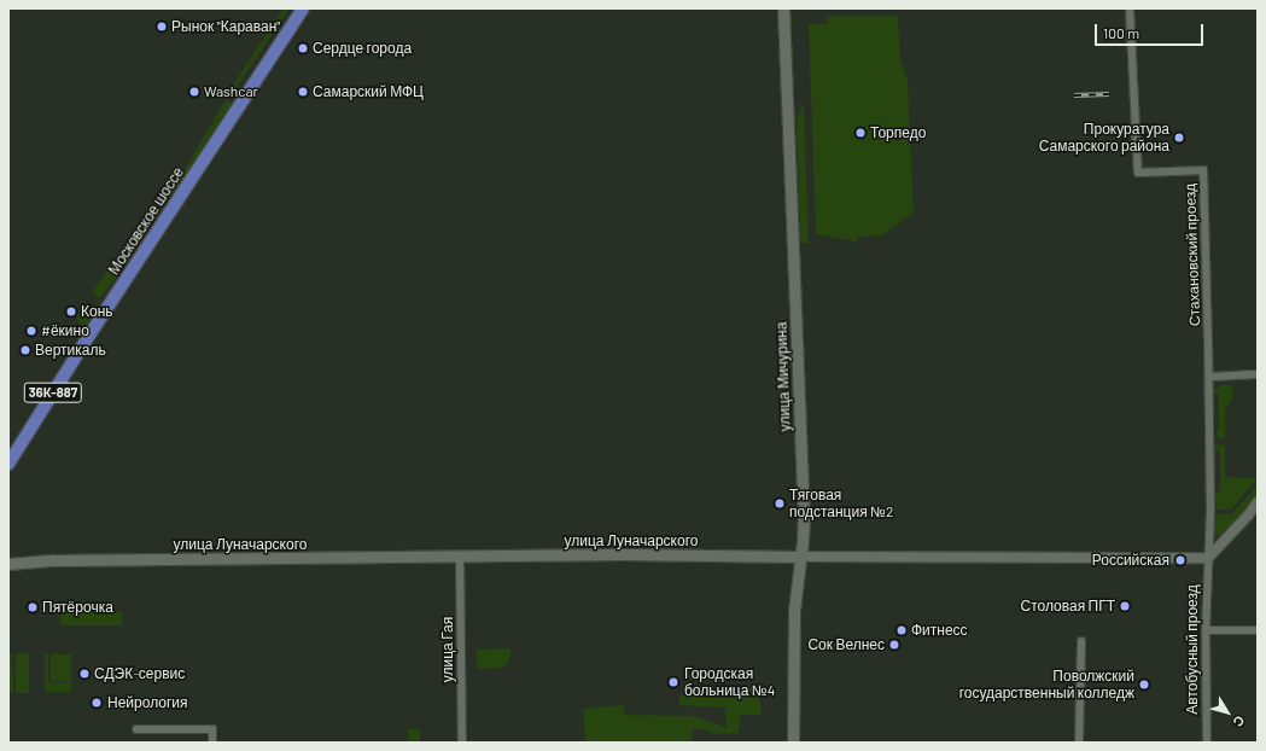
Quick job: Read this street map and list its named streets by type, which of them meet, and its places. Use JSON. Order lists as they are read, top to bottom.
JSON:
{
  "streets": {
    "main road": [
      "Московское шоссе",
      "улица Мичурина",
      "36К-887",
      "улица Луначарского"
    ],
    "street": ["Стахановский проезд", "улица Гая", "Автобусный проезд"]
  },
  "crossings": [
    ["Стахановский проезд", "Автобусный проезд"],
    ["улица Мичурина", "улица Луначарского"],
    ["улица Луначарского", "улица Гая"],
    ["улица Луначарского", "Автобусный проезд"]
  ],
  "places": [
    "Рынок \"Караван\"",
    "Сердце города",
    "Washcar",
    "Самарский МФЦ",
    "Торпедо",
    "Прокуратура Самарского района",
    "Конь",
    "#ёкино",
    "Вертикаль",
    "Тяговая подстанция №2",
    "Российская",
    "Столовая ПГТ",
    "Пятёрочка",
    "Фитнесс",
    "Сок Велнес",
    "СДЭК-сервис",
    "Городская больница №4",
    "Поволжский государственный колледж",
    "Нейрология"
  ],
  "scale_bar": "100 m",
  "north": "bottom right"
}
